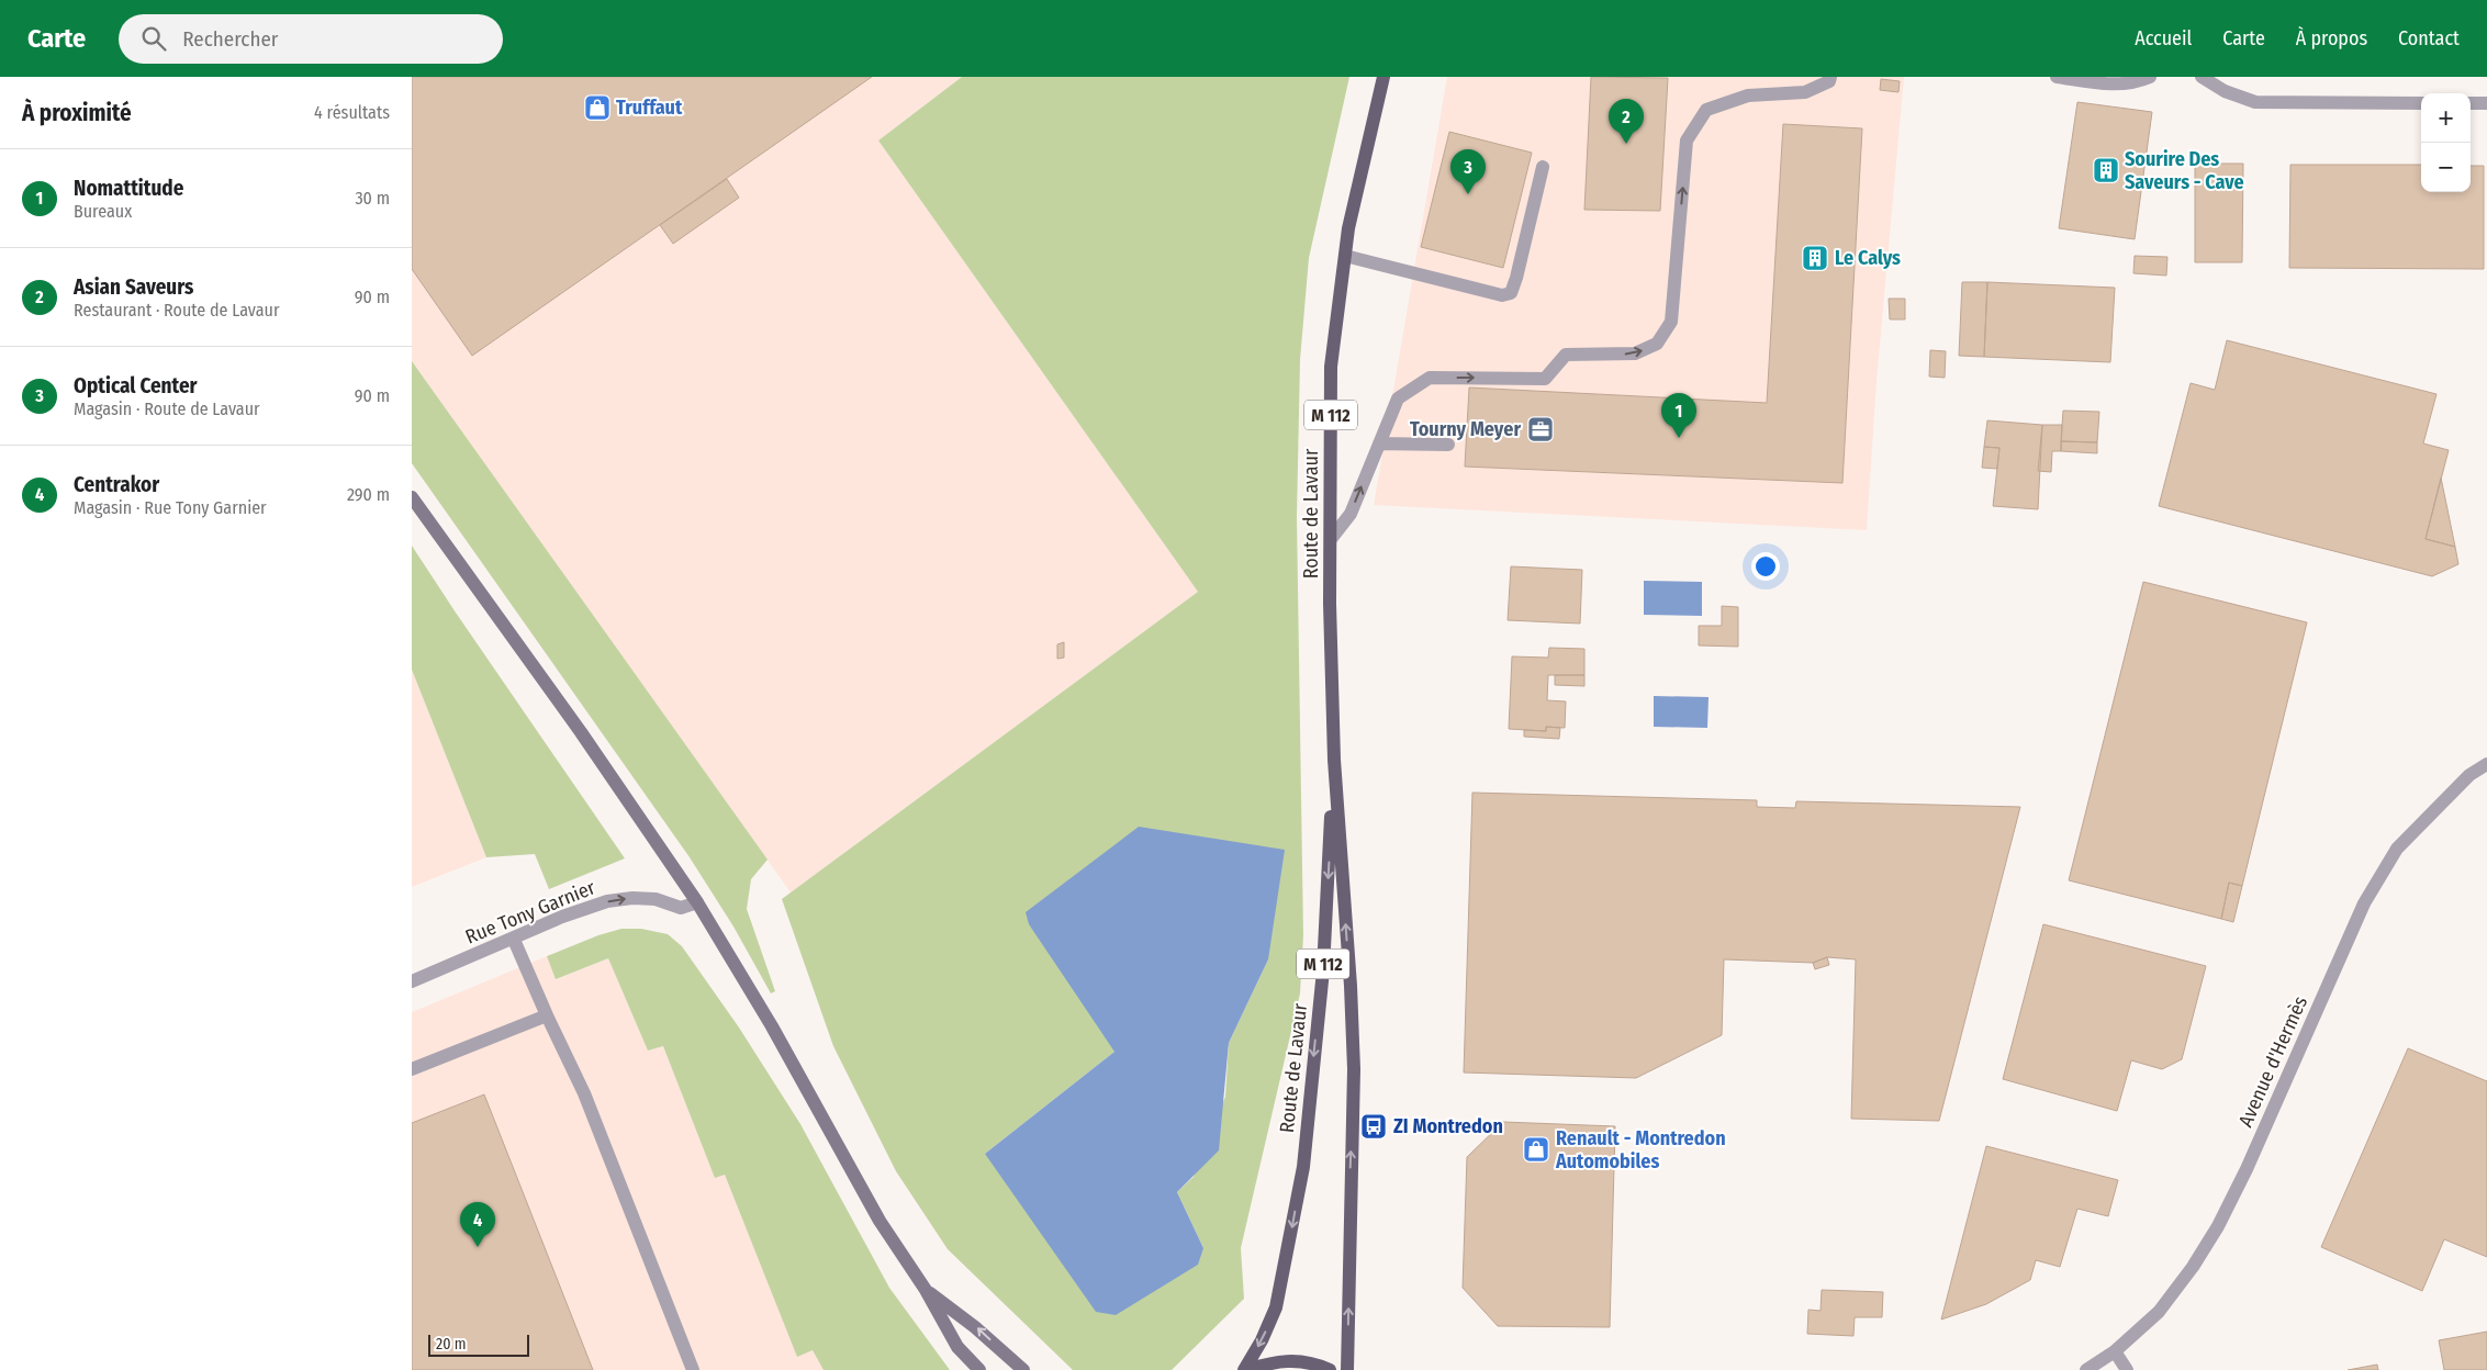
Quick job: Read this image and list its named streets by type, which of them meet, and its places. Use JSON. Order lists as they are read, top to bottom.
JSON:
{
  "streets": {
    "main road": ["M 112", "Route de Lavaur"],
    "street": ["Rue Tony Garnier", "Avenue d'Hermès"]
  },
  "one_way": ["Rue Tony Garnier"],
  "places": {
    "shop": ["Truffaut", "Renault - Montredon Automobiles"],
    "building": ["Sourire Des Saveurs - Cave", "Le Calys"],
    "office": ["Tourny Meyer"],
    "bus stop": ["ZI Montredon"]
  },
  "scale_bar": "20 m",
  "page": {
    "header": "Carte",
    "search": "Rechercher",
    "nav": [
      "Accueil",
      "Carte",
      "À propos",
      "Contact"
    ],
    "heading": ["À proximité", "4 résultats"],
    "map_buttons": ["+", "−"],
    "pins": [
      "2",
      "3",
      "1",
      "4"
    ],
    "list": [
      {
        "mark": "1",
        "name": "Nomattitude",
        "note": "Bureaux",
        "value": "30 m"
      },
      {
        "mark": "2",
        "name": "Asian Saveurs",
        "note": "Restaurant · Route de Lavaur",
        "value": "90 m"
      },
      {
        "mark": "3",
        "name": "Optical Center",
        "note": "Magasin · Route de Lavaur",
        "value": "90 m"
      },
      {
        "mark": "4",
        "name": "Centrakor",
        "note": "Magasin · Rue Tony Garnier",
        "value": "290 m"
      }
    ],
    "scale": "20 m"
  }
}
